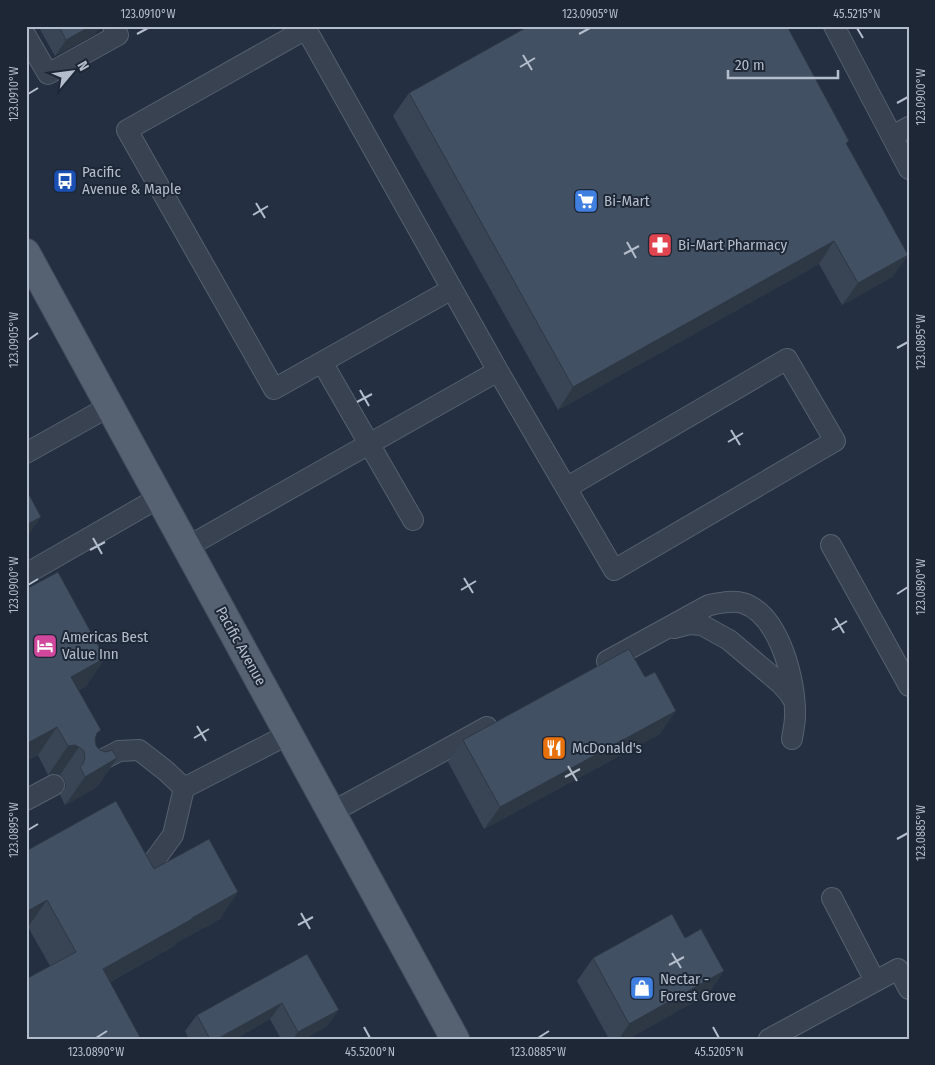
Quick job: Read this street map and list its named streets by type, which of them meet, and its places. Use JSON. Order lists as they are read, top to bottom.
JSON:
{
  "streets": {
    "main road": ["Pacific Avenue"]
  },
  "places": {
    "bus stop": ["Pacific Avenue & Maple"],
    "supermarket": ["Bi-Mart"],
    "pharmacy": ["Bi-Mart Pharmacy"],
    "hotel": ["Americas Best Value Inn"],
    "restaurant": ["McDonald's"],
    "shop": ["Nectar - Forest Grove"]
  },
  "scale_bar": "20 m",
  "north": "top right",
  "coordinates": [
    "123.0910°W",
    "123.0905°W",
    "45.5215°N",
    "123.0900°W",
    "123.0895°W",
    "123.0890°W",
    "123.0885°W",
    "45.5200°N",
    "45.5205°N"
  ]
}
